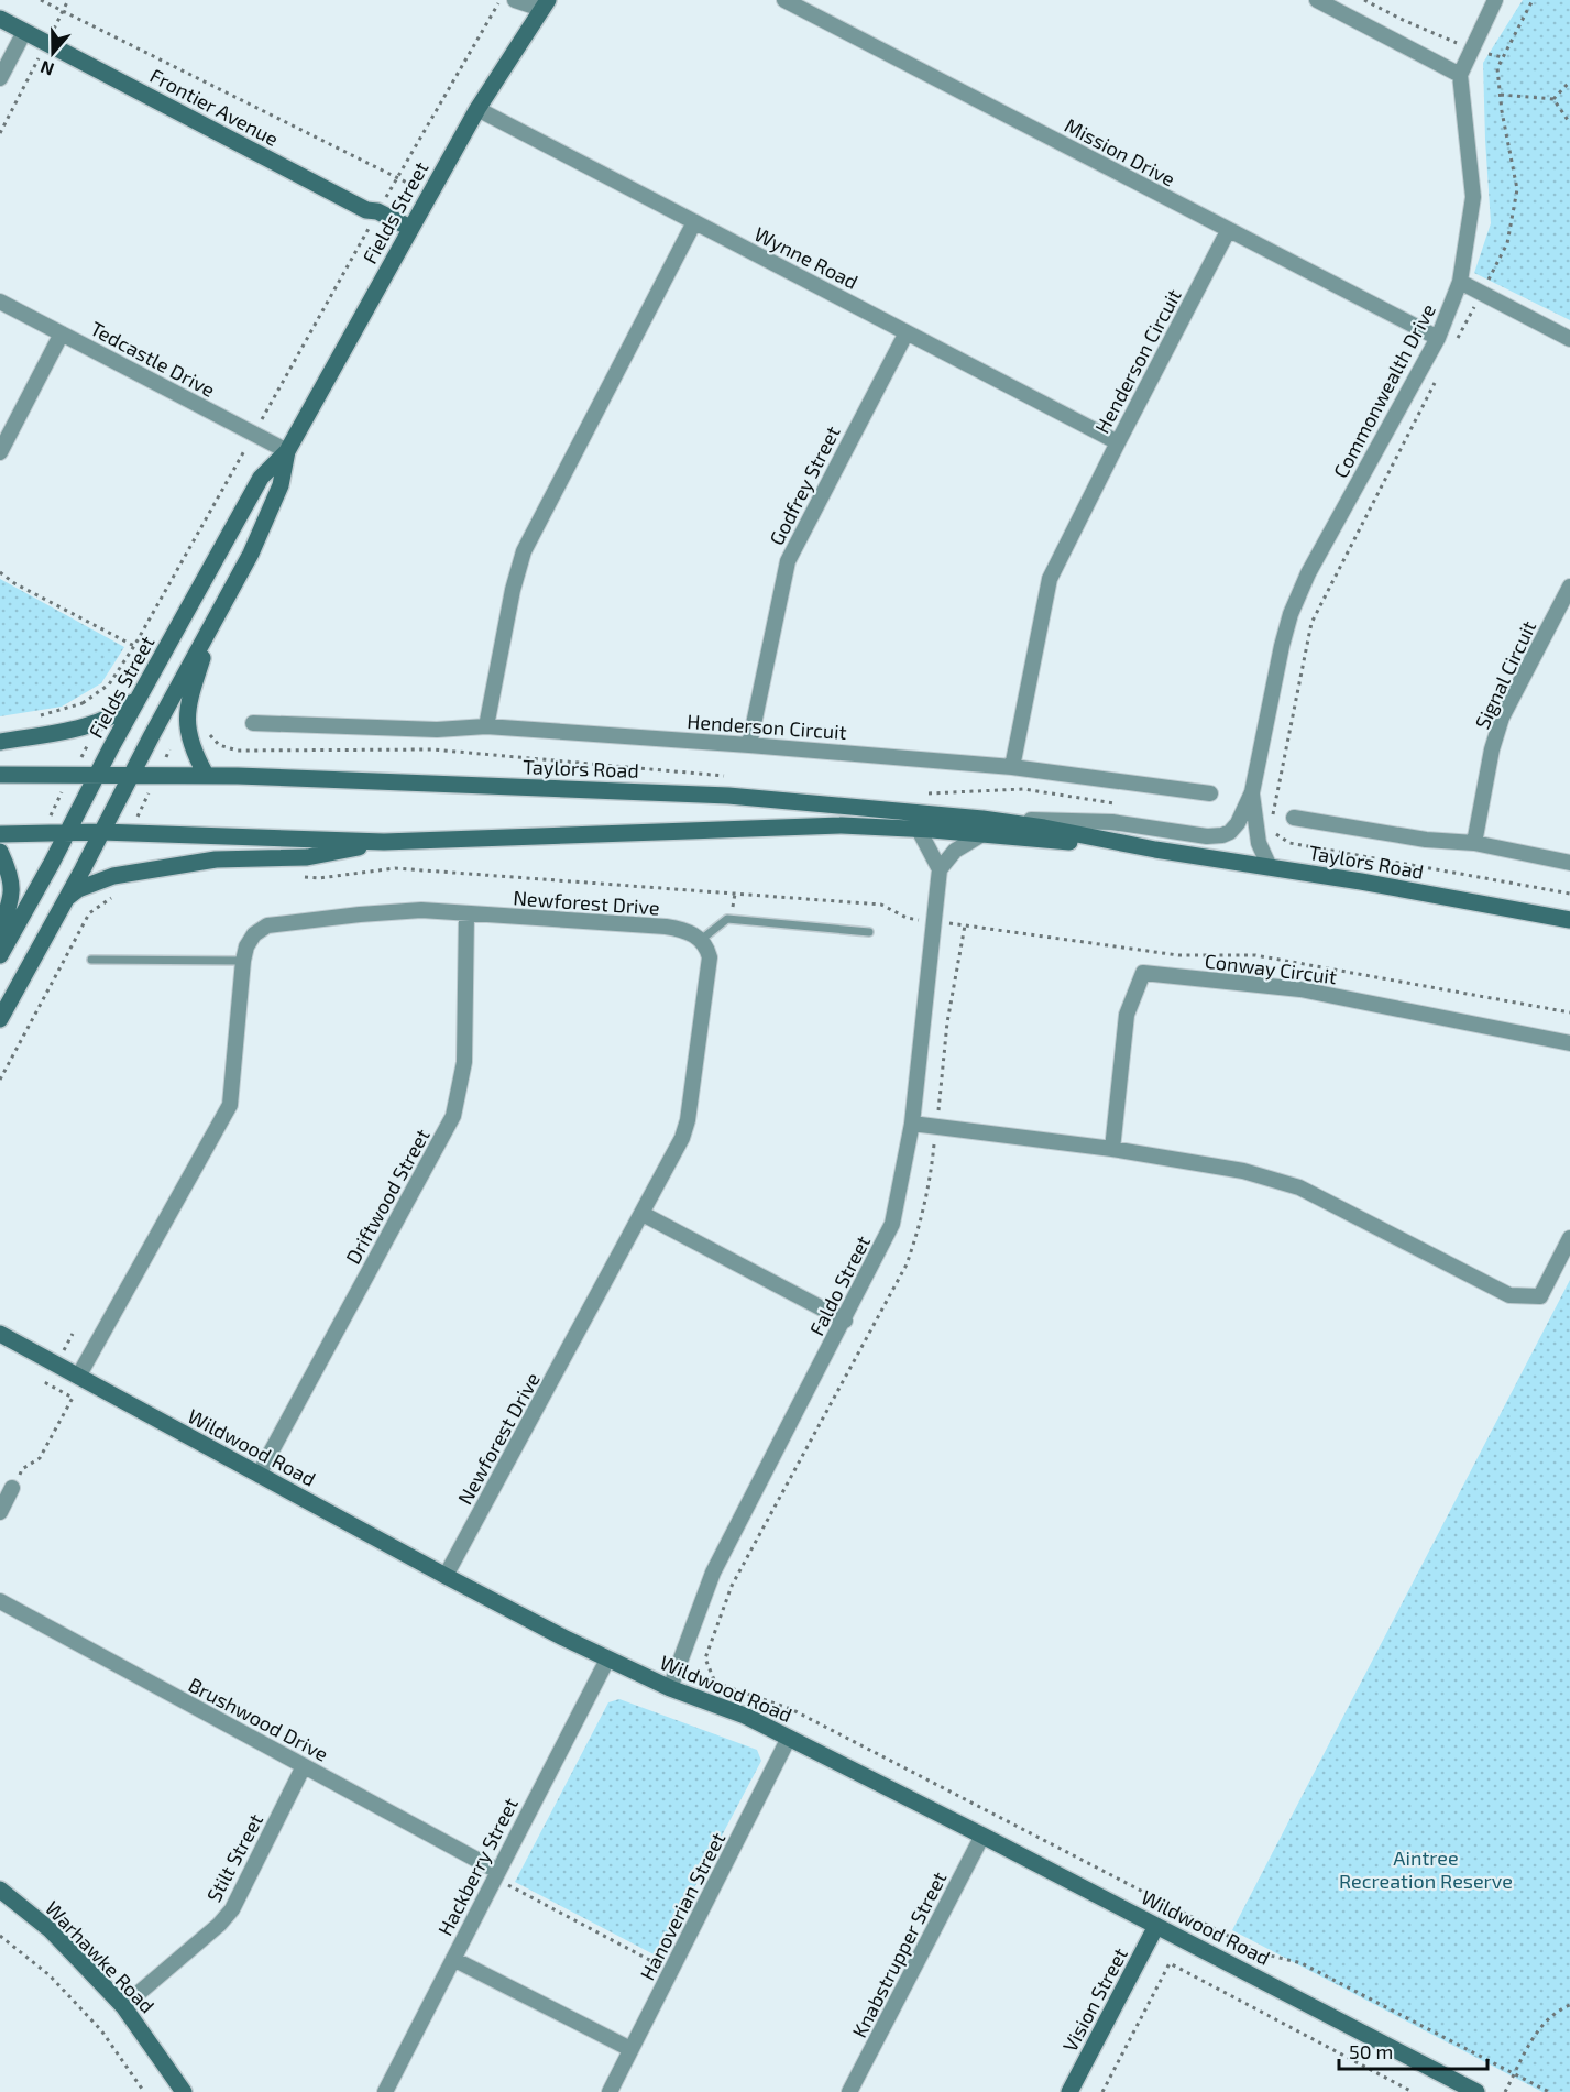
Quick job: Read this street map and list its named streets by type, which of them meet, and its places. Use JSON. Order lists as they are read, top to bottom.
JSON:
{
  "streets": {
    "street": [
      "Frontier Avenue",
      "Mission Drive",
      "Fields Street",
      "Wynne Road",
      "Tedcastle Drive",
      "Henderson Circuit",
      "Commonwealth Drive",
      "Godfrey Street",
      "Signal Circuit",
      "Taylors Road",
      "Newforest Drive",
      "Conway Circuit",
      "Driftwood Street",
      "Faldo Street",
      "Wildwood Road",
      "Brushwood Drive",
      "Stilt Street",
      "Hackberry Street",
      "Hanoverian Street",
      "Knabstrupper Street",
      "Warhawke Road",
      "Vision Street"
    ]
  },
  "crossings": [
    ["Frontier Avenue", "Fields Street"],
    ["Mission Drive", "Henderson Circuit"],
    ["Mission Drive", "Commonwealth Drive"],
    ["Fields Street", "Wynne Road"],
    ["Fields Street", "Tedcastle Drive"],
    ["Fields Street", "Taylors Road"],
    ["Wynne Road", "Henderson Circuit"],
    ["Wynne Road", "Godfrey Street"],
    ["Henderson Circuit", "Godfrey Street"],
    ["Commonwealth Drive", "Taylors Road"],
    ["Newforest Drive", "Driftwood Street"],
    ["Newforest Drive", "Wildwood Road"],
    ["Driftwood Street", "Wildwood Road"],
    ["Faldo Street", "Wildwood Road"],
    ["Wildwood Road", "Hackberry Street"],
    ["Wildwood Road", "Hanoverian Street"],
    ["Wildwood Road", "Knabstrupper Street"],
    ["Wildwood Road", "Vision Street"],
    ["Brushwood Drive", "Stilt Street"],
    ["Brushwood Drive", "Hackberry Street"],
    ["Stilt Street", "Warhawke Road"]
  ],
  "parks": ["Aintree Recreation Reserve"],
  "scale_bar": "50 m",
  "north": "bottom"
}
